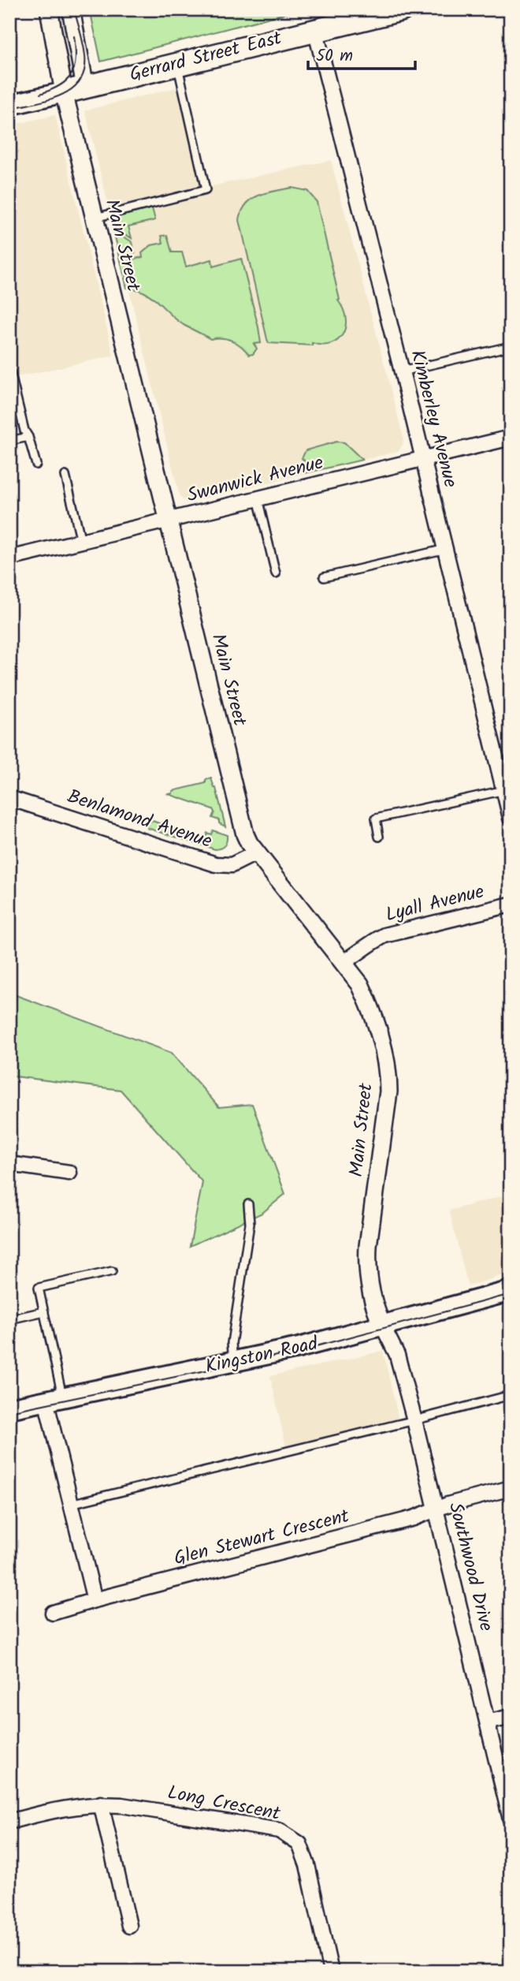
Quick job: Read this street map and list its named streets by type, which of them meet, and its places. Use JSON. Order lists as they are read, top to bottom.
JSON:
{
  "streets": {
    "main road": ["Gerrard Street East", "Kingston Road"],
    "street": [
      "Main Street",
      "Kimberley Avenue",
      "Swanwick Avenue",
      "Benlamond Avenue",
      "Lyall Avenue",
      "Glen Stewart Crescent",
      "Southwood Drive",
      "Long Crescent"
    ]
  },
  "crossings": [
    ["Gerrard Street East", "Main Street"],
    ["Gerrard Street East", "Kimberley Avenue"],
    ["Main Street", "Swanwick Avenue"],
    ["Main Street", "Benlamond Avenue"],
    ["Main Street", "Lyall Avenue"],
    ["Main Street", "Kingston Road"],
    ["Main Street", "Southwood Drive"],
    ["Kimberley Avenue", "Swanwick Avenue"],
    ["Kingston Road", "Southwood Drive"],
    ["Glen Stewart Crescent", "Southwood Drive"]
  ],
  "scale_bar": "50 m"
}
